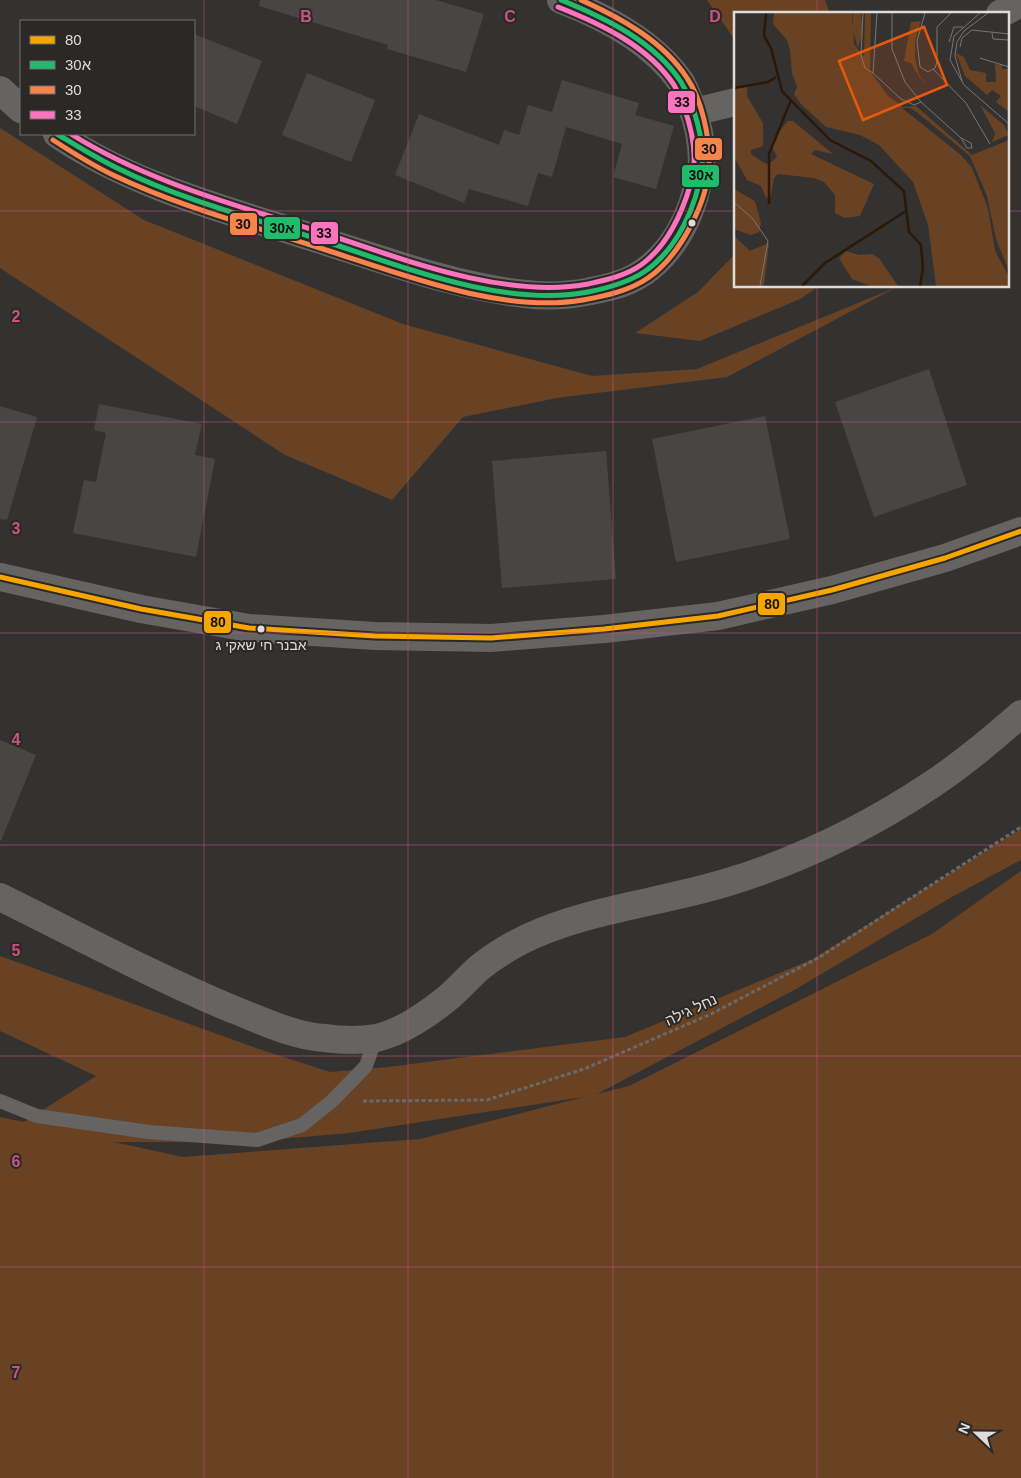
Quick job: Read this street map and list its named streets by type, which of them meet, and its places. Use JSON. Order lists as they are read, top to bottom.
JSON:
{
  "streets": {
    "path": ["נחל גילה"]
  },
  "places": ["אבנר חי שאקי ג"],
  "lines": [
    "transit line 30א",
    "transit line 30",
    "transit line 33",
    "transit line 80"
  ],
  "legend": [
    "80",
    "30א",
    "30",
    "33"
  ],
  "north": "left",
  "grid": {
    "columns": ["B", "C", "D"],
    "rows": [
      "2",
      "3",
      "4",
      "5",
      "6",
      "7"
    ]
  }
}
